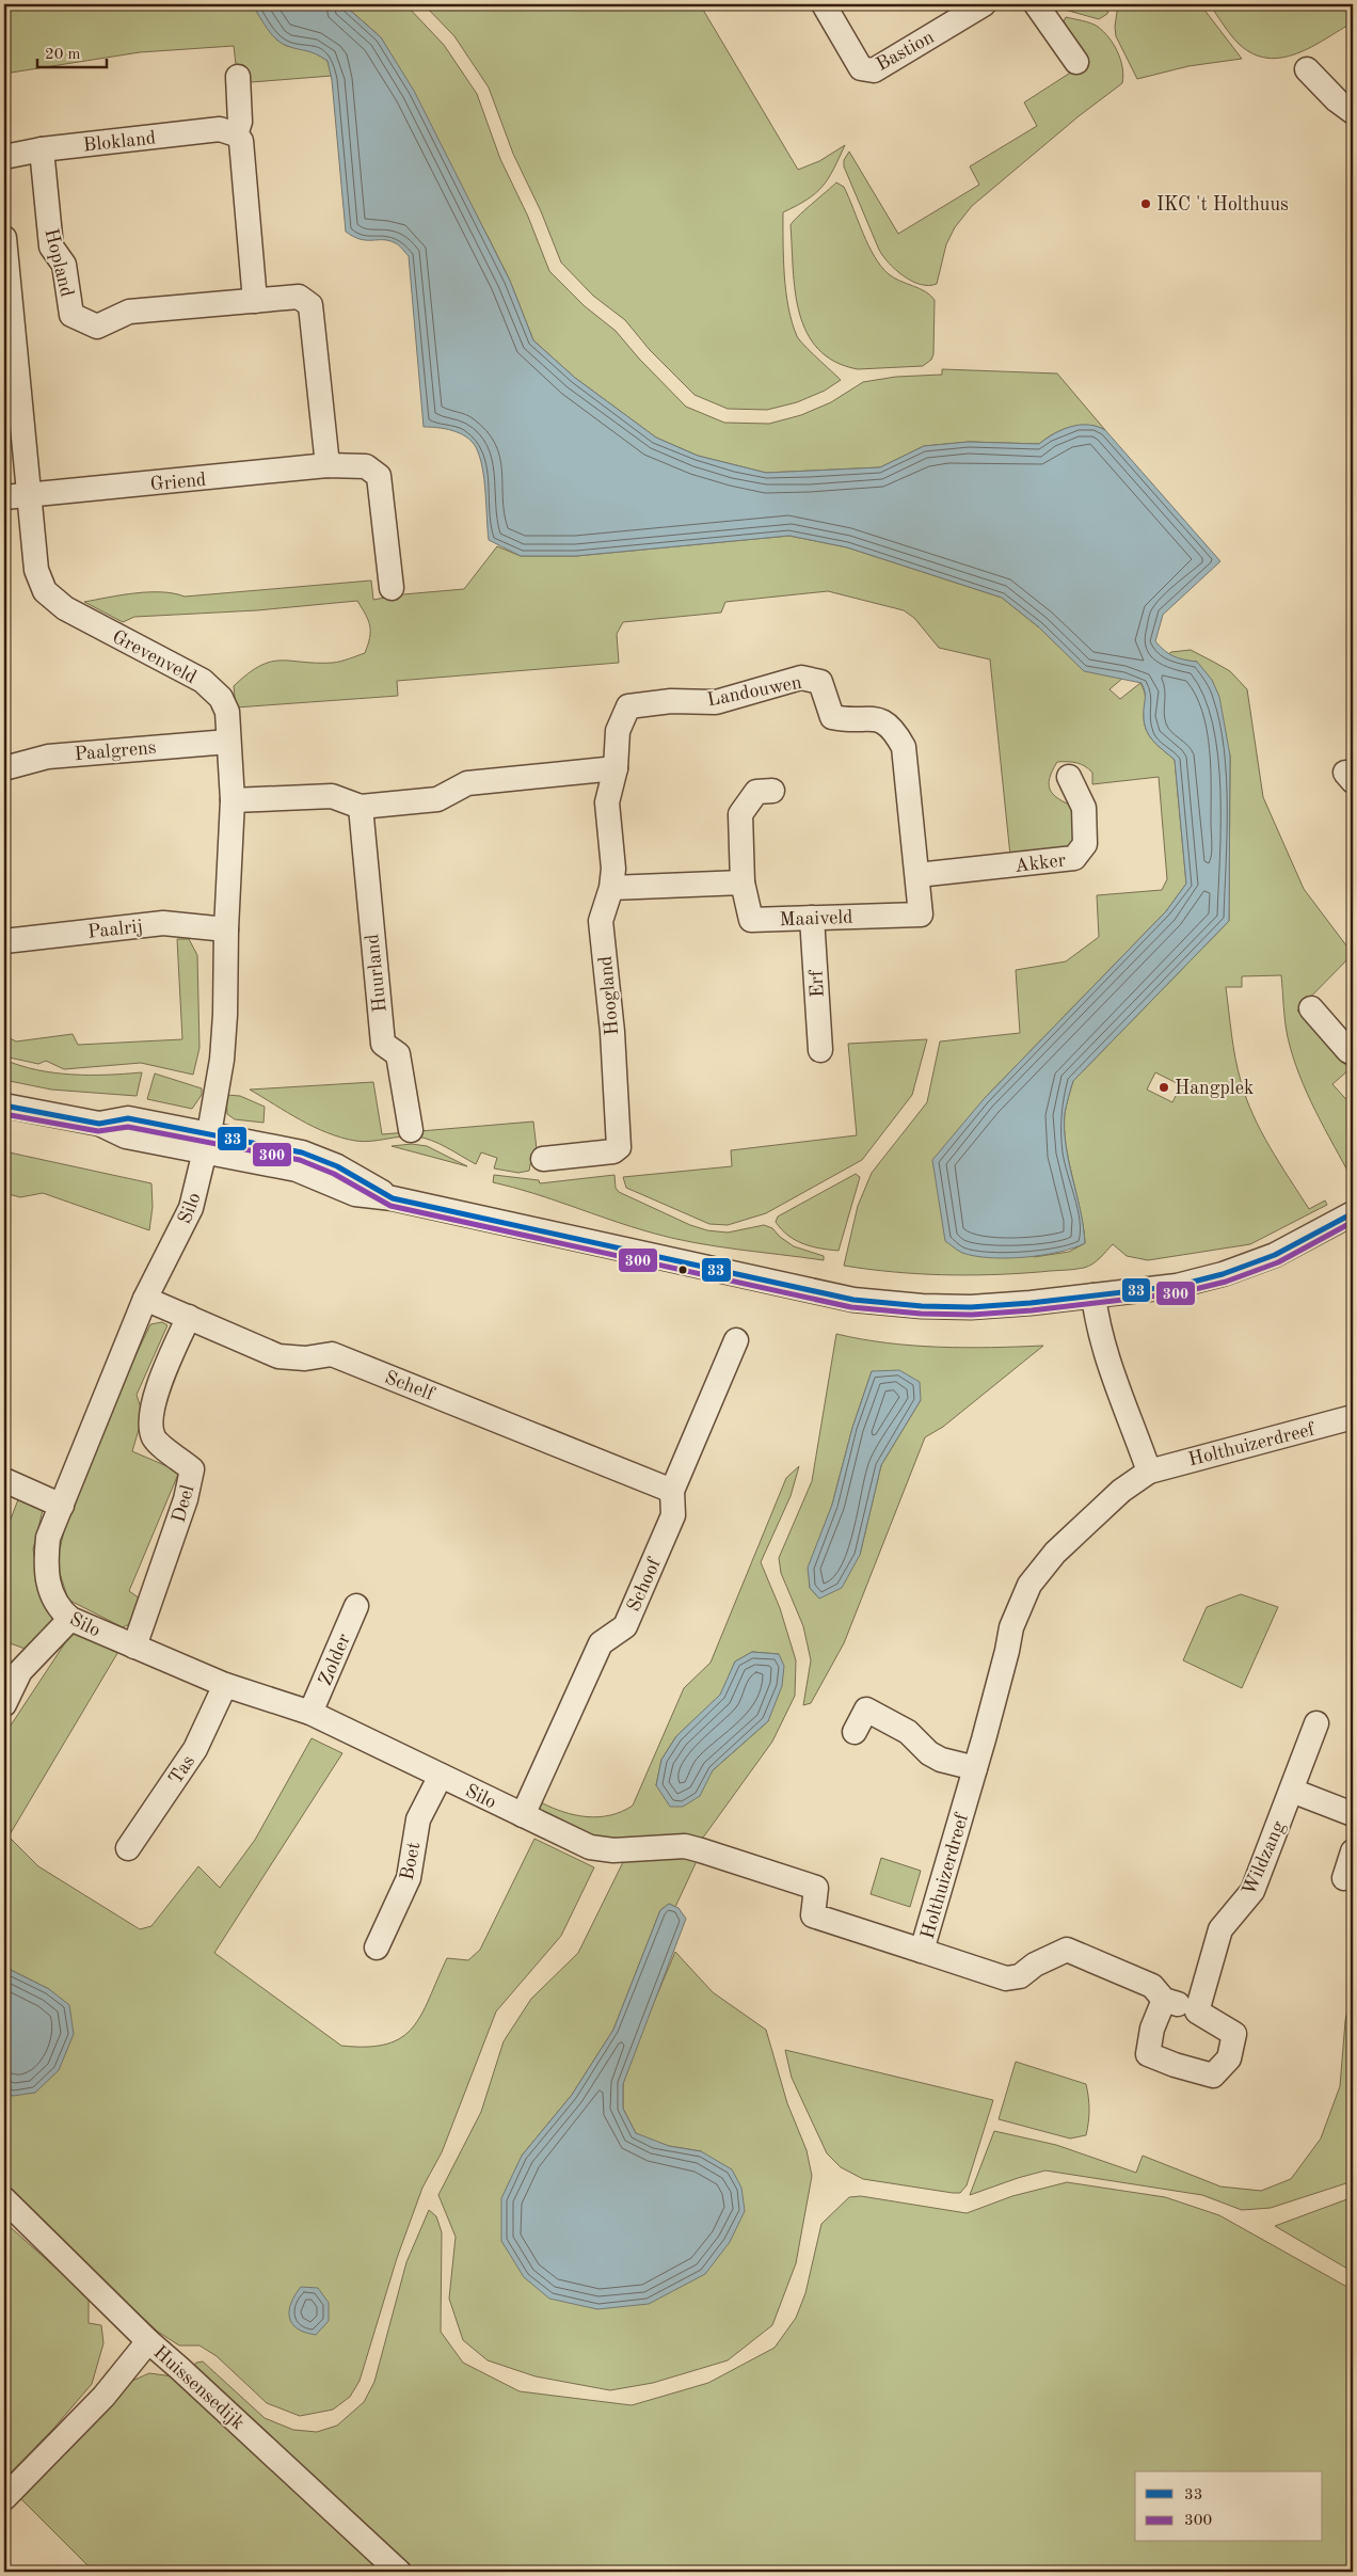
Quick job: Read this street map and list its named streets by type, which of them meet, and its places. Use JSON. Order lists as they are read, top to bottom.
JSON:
{
  "streets": {
    "street": [
      "Bastion",
      "Blokland",
      "Hopland",
      "Griend",
      "Grevenveld",
      "Landouwen",
      "Paalgrens",
      "Akker",
      "Maaiveld",
      "Paalrij",
      "Huurland",
      "Erf",
      "Hoogland",
      "Silo",
      "Schelf",
      "Holthuizerdreef",
      "Deel",
      "Schoof",
      "Zolder",
      "Tas",
      "Wildzang",
      "Boet",
      "Huissensedijk"
    ]
  },
  "crossings": [
    ["Blokland", "Hopland"],
    ["Griend", "Grevenveld"],
    ["Grevenveld", "Paalgrens"],
    ["Grevenveld", "Paalrij"],
    ["Grevenveld", "Silo"],
    ["Landouwen", "Akker"],
    ["Landouwen", "Maaiveld"],
    ["Landouwen", "Hoogland"],
    ["Maaiveld", "Erf"],
    ["Silo", "Schelf"],
    ["Silo", "Holthuizerdreef"],
    ["Silo", "Deel"],
    ["Silo", "Schoof"],
    ["Silo", "Zolder"],
    ["Silo", "Tas"],
    ["Silo", "Boet"],
    ["Schelf", "Deel"],
    ["Schelf", "Schoof"],
    ["Holthuizerdreef", "Schoof"]
  ],
  "places": ["IKC 't Holthuus", "Hangplek"],
  "lines": ["transit line 33", "transit line 300"],
  "legend": ["33", "300"],
  "scale_bar": "20 m"
}
